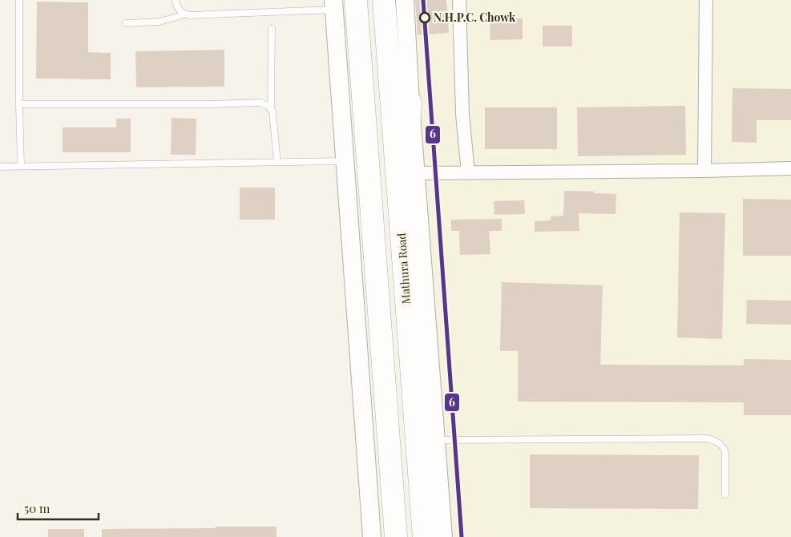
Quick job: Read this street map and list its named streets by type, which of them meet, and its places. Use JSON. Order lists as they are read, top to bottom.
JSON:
{
  "streets": {
    "highway": ["Mathura Road"]
  },
  "places": ["N.H.P.C. Chowk"],
  "lines": ["transit line 6"],
  "scale_bar": "50 m"
}
